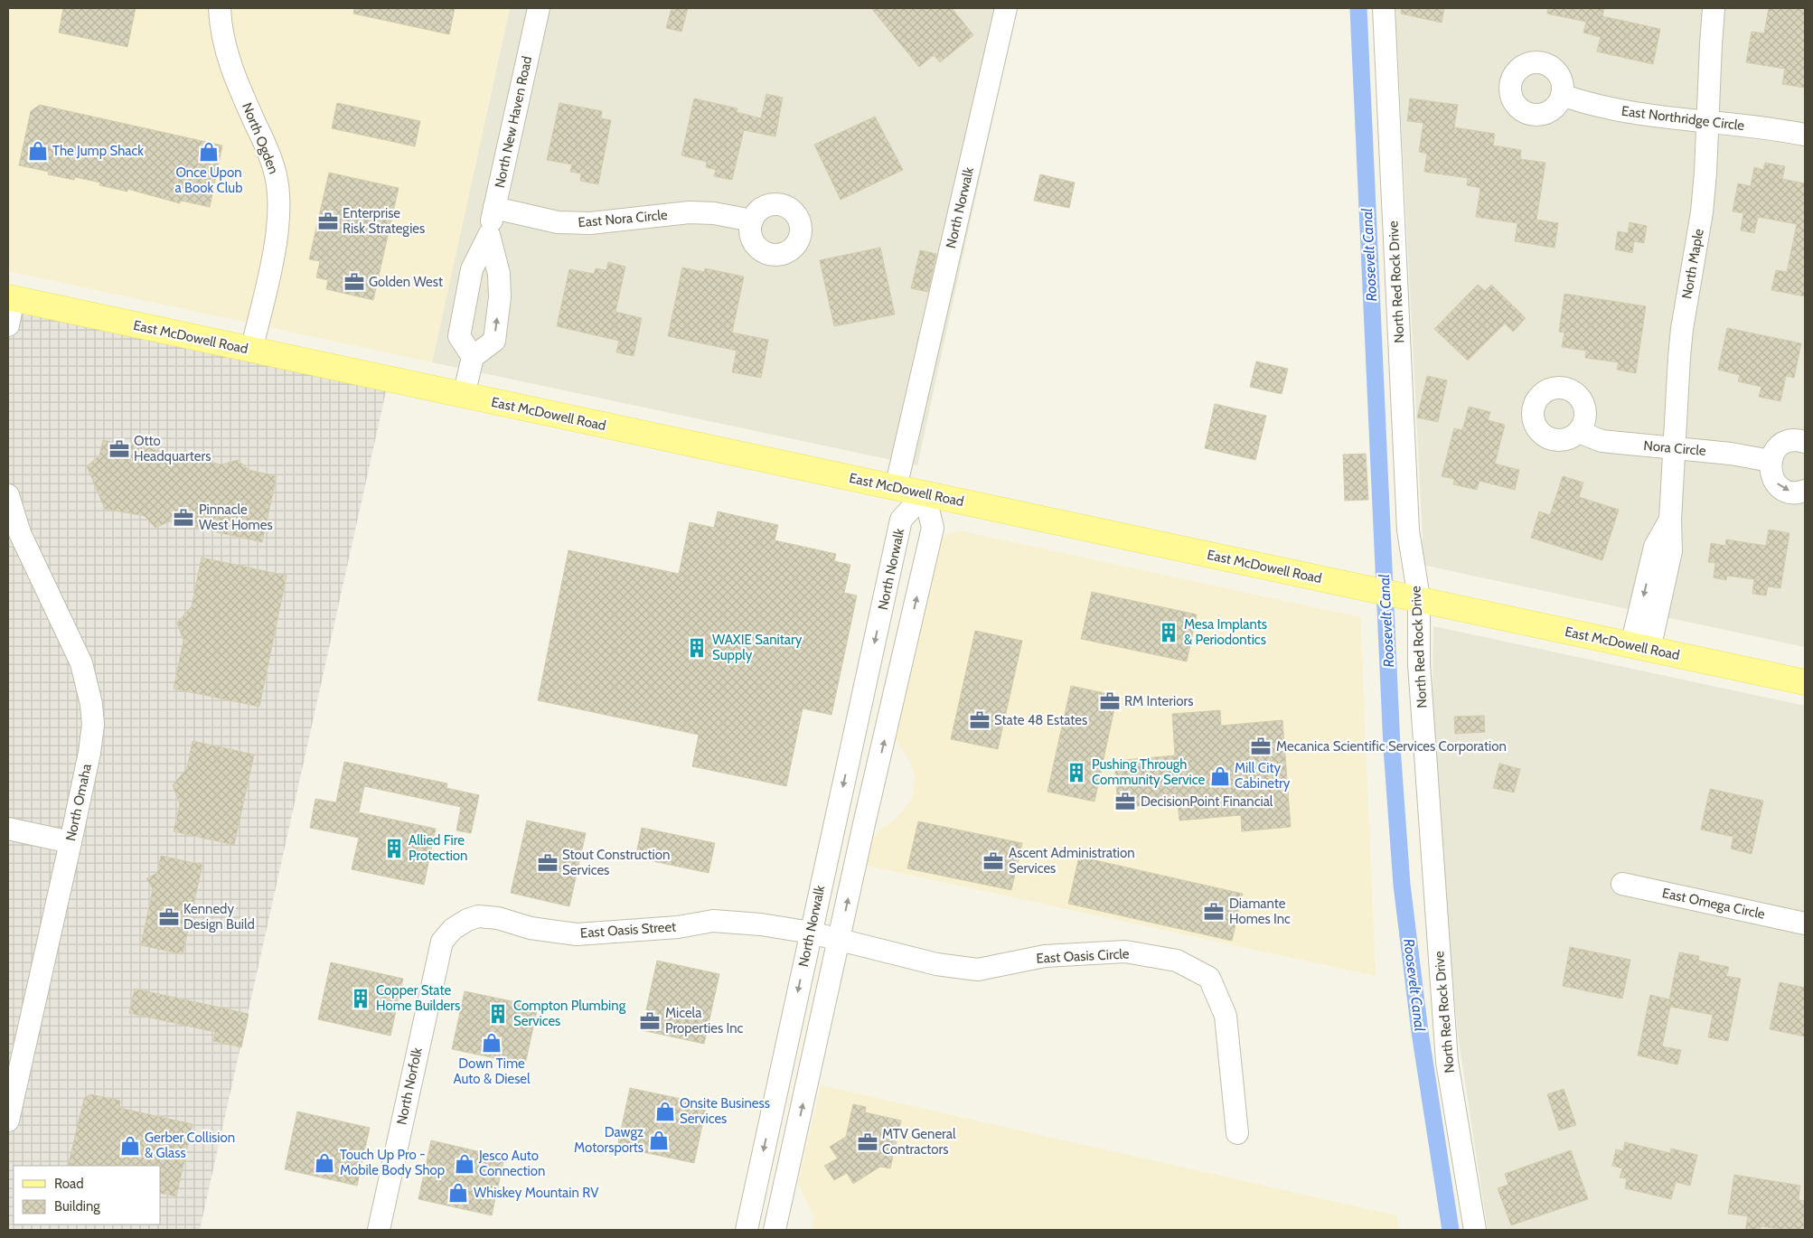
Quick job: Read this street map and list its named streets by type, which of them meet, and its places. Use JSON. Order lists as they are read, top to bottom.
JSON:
{
  "streets": {
    "main road": ["East McDowell Road"],
    "street": [
      "East Northridge Circle",
      "North New Haven Road",
      "North Ogden",
      "North Norwalk",
      "East Nora Circle",
      "North Maple",
      "North Red Rock Drive",
      "Nora Circle",
      "North Omaha",
      "East Omega Circle",
      "East Oasis Street",
      "East Oasis Circle",
      "North Norfolk"
    ]
  },
  "crossings": [
    ["East Northridge Circle", "North Maple"],
    ["North New Haven Road", "East Nora Circle"],
    ["North Ogden", "East McDowell Road"],
    ["North Norwalk", "East McDowell Road"],
    ["North Norwalk", "East Oasis Street"],
    ["North Norwalk", "East Oasis Circle"],
    ["North Maple", "East McDowell Road"],
    ["North Maple", "Nora Circle"],
    ["North Red Rock Drive", "East McDowell Road"],
    ["East Oasis Street", "East Oasis Circle"],
    ["East Oasis Street", "North Norfolk"]
  ],
  "water": ["Roosevelt Canal"],
  "places": {
    "shop": [
      "The Jump Shack",
      "Once Upon a Book Club",
      "Mill City Cabinetry",
      "Down Time Auto & Diesel",
      "Onsite Business Services",
      "Dawgz Motorsports",
      "Gerber Collision & Glass",
      "Touch Up Pro - Mobile Body Shop",
      "Jesco Auto Connection",
      "Whiskey Mountain RV"
    ],
    "office": [
      "Enterprise Risk Strategies",
      "Golden West",
      "Otto Headquarters",
      "Pinnacle West Homes",
      "RM Interiors",
      "State 48 Estates",
      "Mecanica Scientific Services Corporation",
      "DecisionPoint Financial",
      "Ascent Administration Services",
      "Stout Construction Services",
      "Diamante Homes Inc",
      "Kennedy Design Build",
      "Micela Properties Inc",
      "MTV General Contractors"
    ],
    "building": [
      "Mesa Implants & Periodontics",
      "WAXIE Sanitary Supply",
      "Pushing Through Community Service",
      "Allied Fire Protection",
      "Copper State Home Builders",
      "Compton Plumbing Services"
    ]
  },
  "legend": ["Road", "Building"]
}
